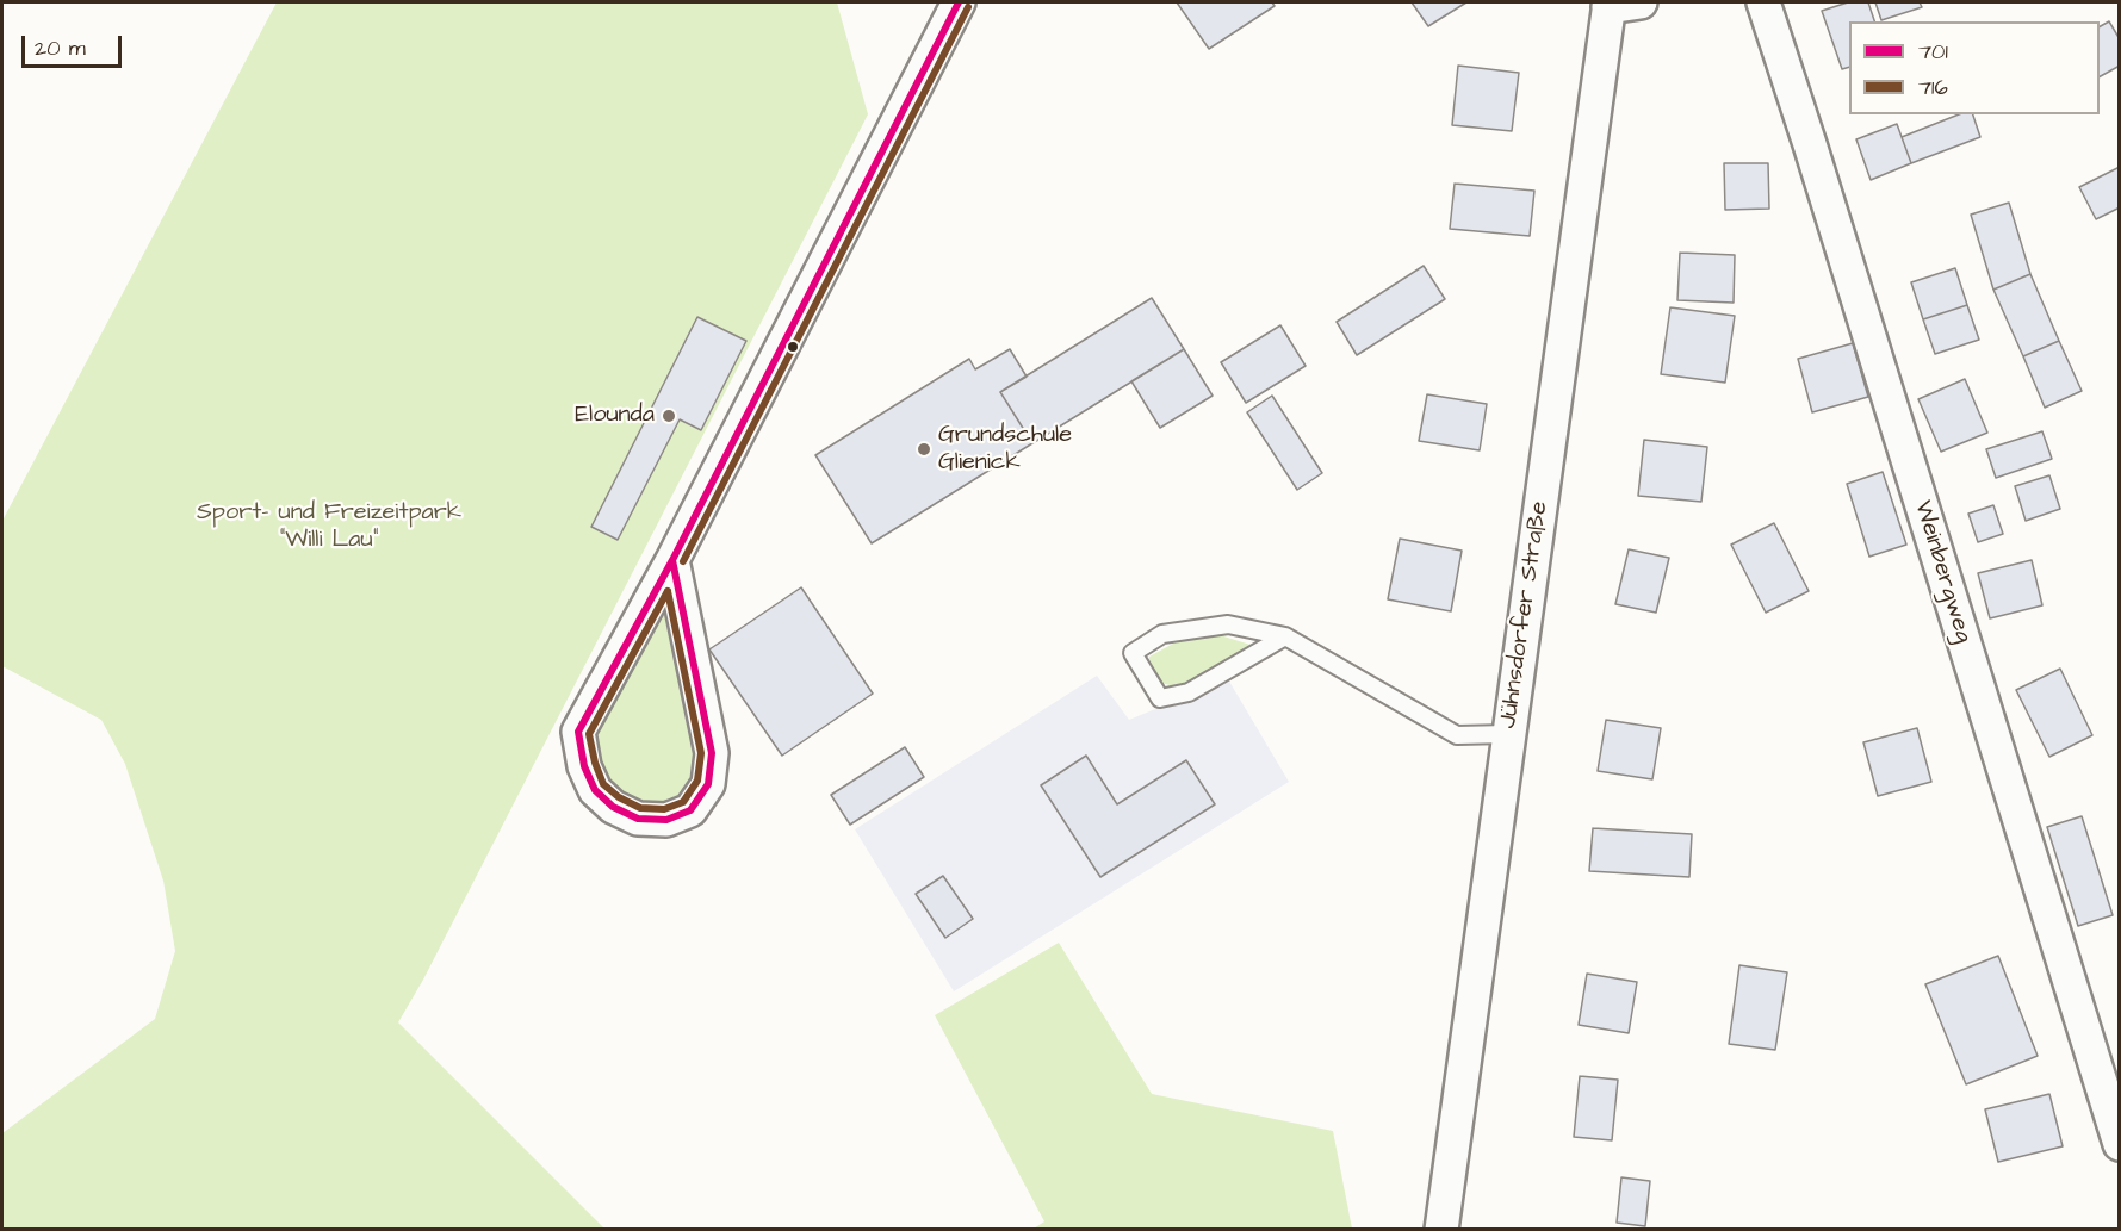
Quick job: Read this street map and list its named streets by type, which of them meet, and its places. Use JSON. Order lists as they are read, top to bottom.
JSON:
{
  "streets": {
    "street": ["Weinbergweg", "Jühnsdorfer Straße"]
  },
  "parks": ["Sport- und Freizeitpark \"Willi Lau\""],
  "places": ["Elounda", "Grundschule Glienick"],
  "lines": ["transit line 701", "transit line 716"],
  "legend": ["701", "716"],
  "scale_bar": "20 m"
}
